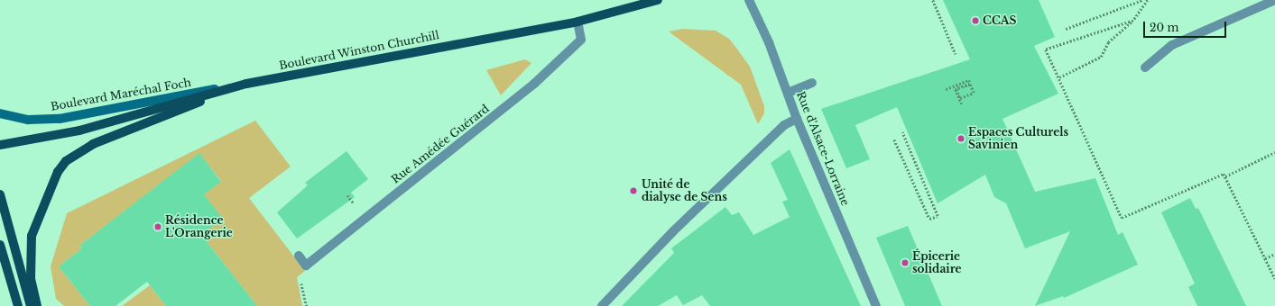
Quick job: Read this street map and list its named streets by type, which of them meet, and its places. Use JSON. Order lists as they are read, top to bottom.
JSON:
{
  "streets": {
    "main road": ["Boulevard Winston Churchill", "Boulevard Maréchal Foch"],
    "street": ["Rue Amédée Guérard", "Rue d'Alsace-Lorraine"]
  },
  "crossings": [
    ["Boulevard Winston Churchill", "Boulevard Maréchal Foch"],
    ["Boulevard Winston Churchill", "Rue Amédée Guérard"]
  ],
  "places": [
    "CCAS",
    "Espaces Culturels Savinien",
    "Unité de dialyse de Sens",
    "Résidence L'Orangerie",
    "Épicerie solidaire"
  ],
  "scale_bar": "20 m"
}
